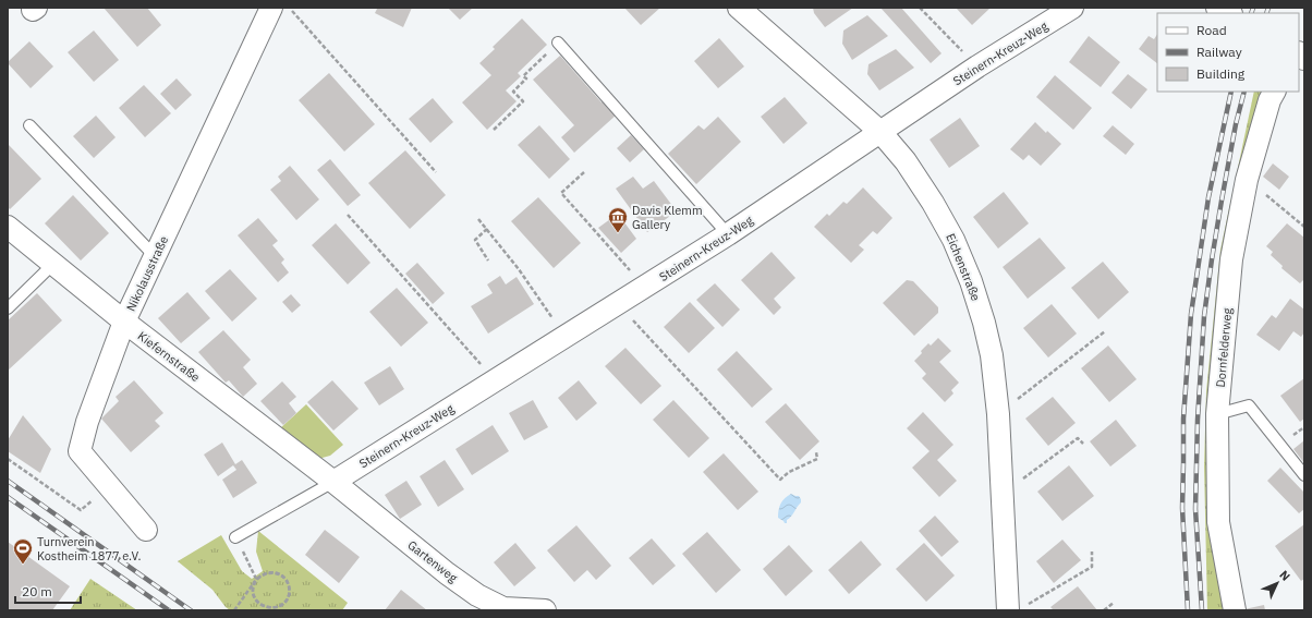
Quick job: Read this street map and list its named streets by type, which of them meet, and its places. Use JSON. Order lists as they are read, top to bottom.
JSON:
{
  "streets": {
    "street": [
      "Steinern-Kreuz-Weg",
      "Eichenstraße",
      "Nikolausstraße",
      "Dornfelderweg",
      "Kiefernstraße",
      "Gartenweg"
    ]
  },
  "crossings": [
    ["Steinern-Kreuz-Weg", "Eichenstraße"],
    ["Steinern-Kreuz-Weg", "Kiefernstraße"],
    ["Steinern-Kreuz-Weg", "Gartenweg"],
    ["Nikolausstraße", "Kiefernstraße"],
    ["Kiefernstraße", "Gartenweg"]
  ],
  "places": {
    "museum": ["Davis Klemm Gallery"],
    "sports": ["Turnverein Kostheim 1877 e.V."]
  },
  "legend": ["Road", "Railway", "Building"],
  "scale_bar": "20 m",
  "north": "top right"
}
